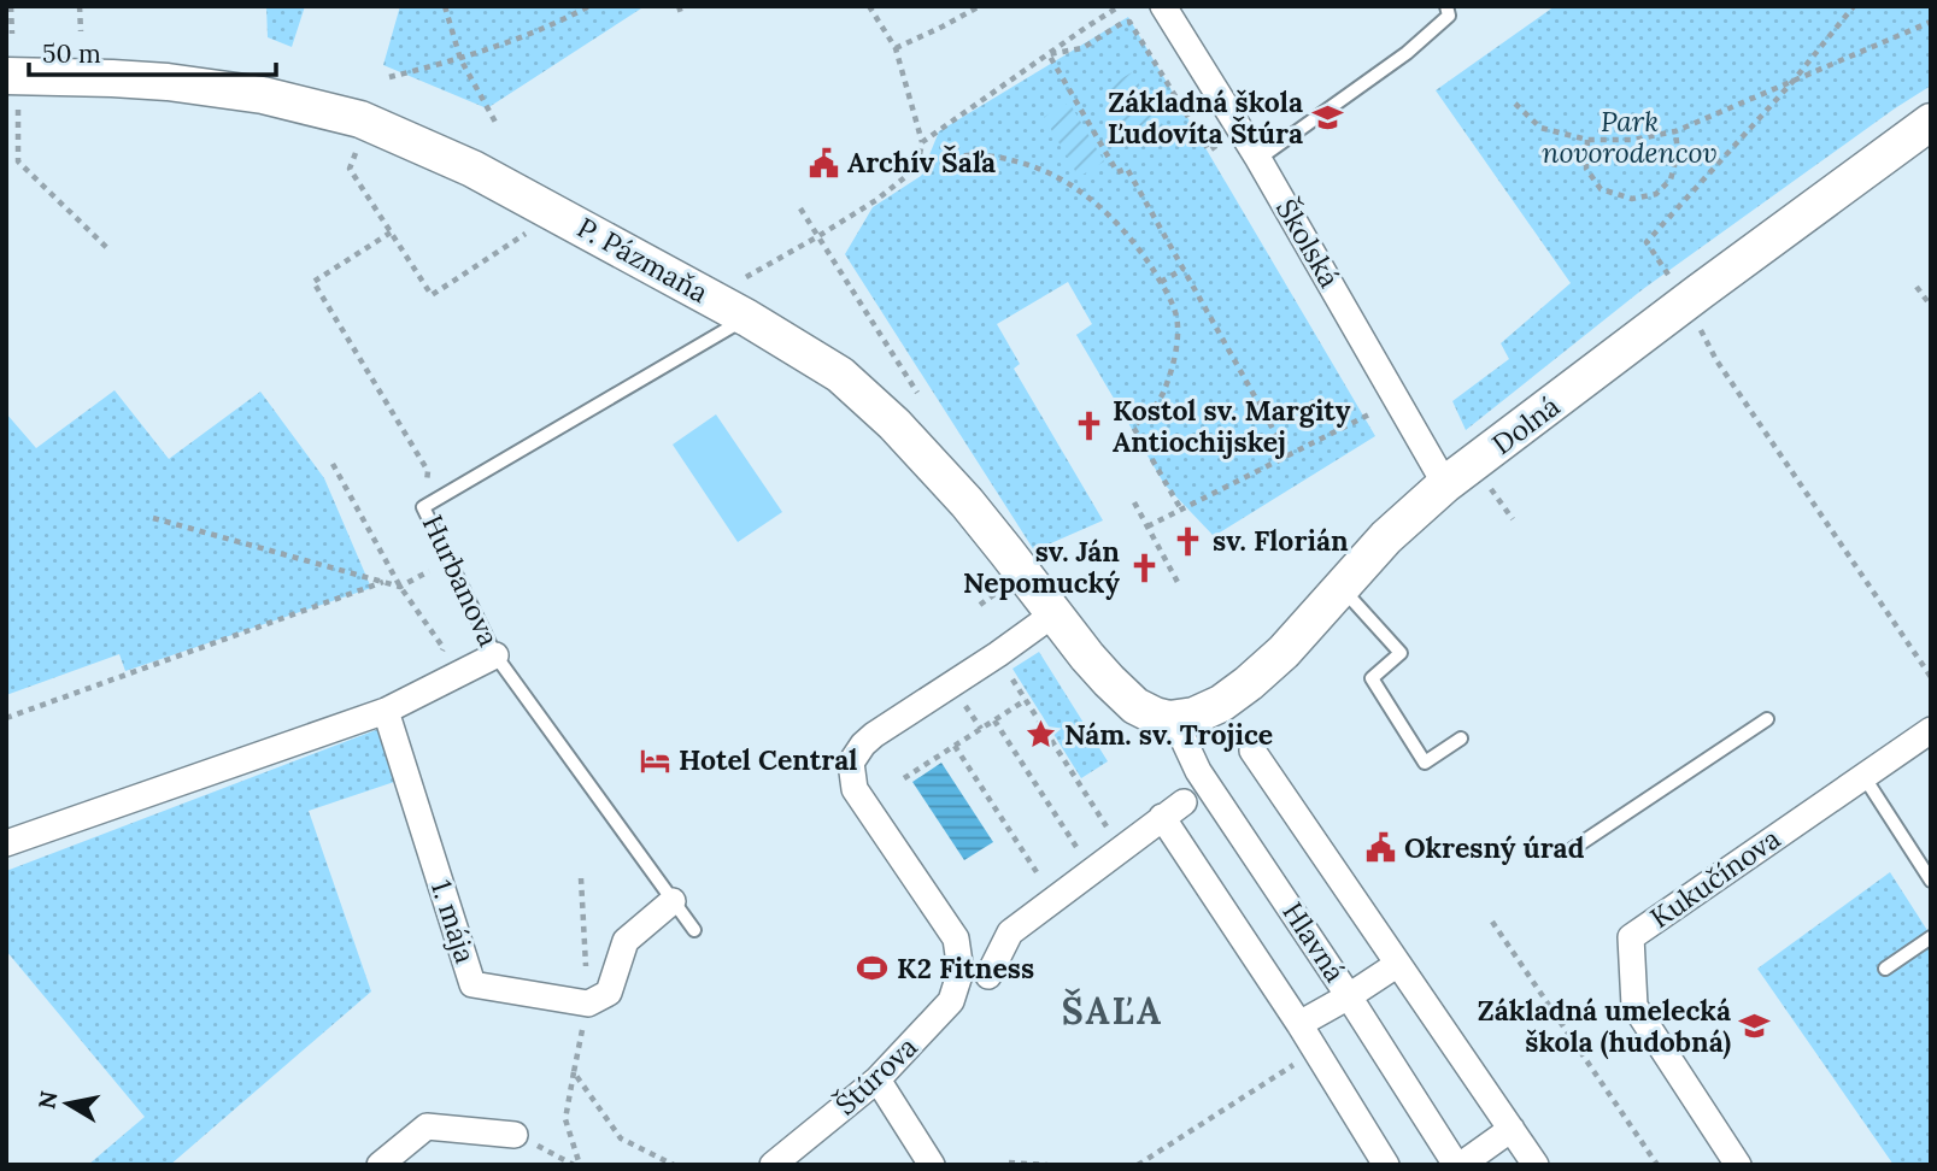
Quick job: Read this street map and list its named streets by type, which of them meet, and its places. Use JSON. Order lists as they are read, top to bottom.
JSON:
{
  "streets": {
    "main road": ["P. Pázmaňa", "Dolná"],
    "street": [
      "Školská",
      "Hurbanova",
      "Kukučínova",
      "1. mája",
      "Hlavná",
      "Štúrova"
    ]
  },
  "crossings": [
    ["Školská", "Dolná"],
    ["P. Pázmaňa", "Dolná"],
    ["P. Pázmaňa", "Hurbanova"],
    ["P. Pázmaňa", "Hlavná"],
    ["P. Pázmaňa", "Štúrova"],
    ["Dolná", "Hlavná"],
    ["Hurbanova", "1. mája"]
  ],
  "districts": ["ŠAĽA"],
  "parks": ["Park novorodencov"],
  "places": {
    "school or university": ["Základná škola Ľudovíta Štúra", "Základná umelecká škola (hudobná)"],
    "public building": ["Archív Šaľa", "Okresný úrad"],
    "church": ["Kostol sv. Margity Antiochijskej", "sv. Florián", "sv. Ján Nepomucký"],
    "place": ["Nám. sv. Trojice"],
    "hotel": ["Hotel Central"],
    "sports": ["K2 Fitness"]
  },
  "scale_bar": "50 m",
  "north": "left"
}
